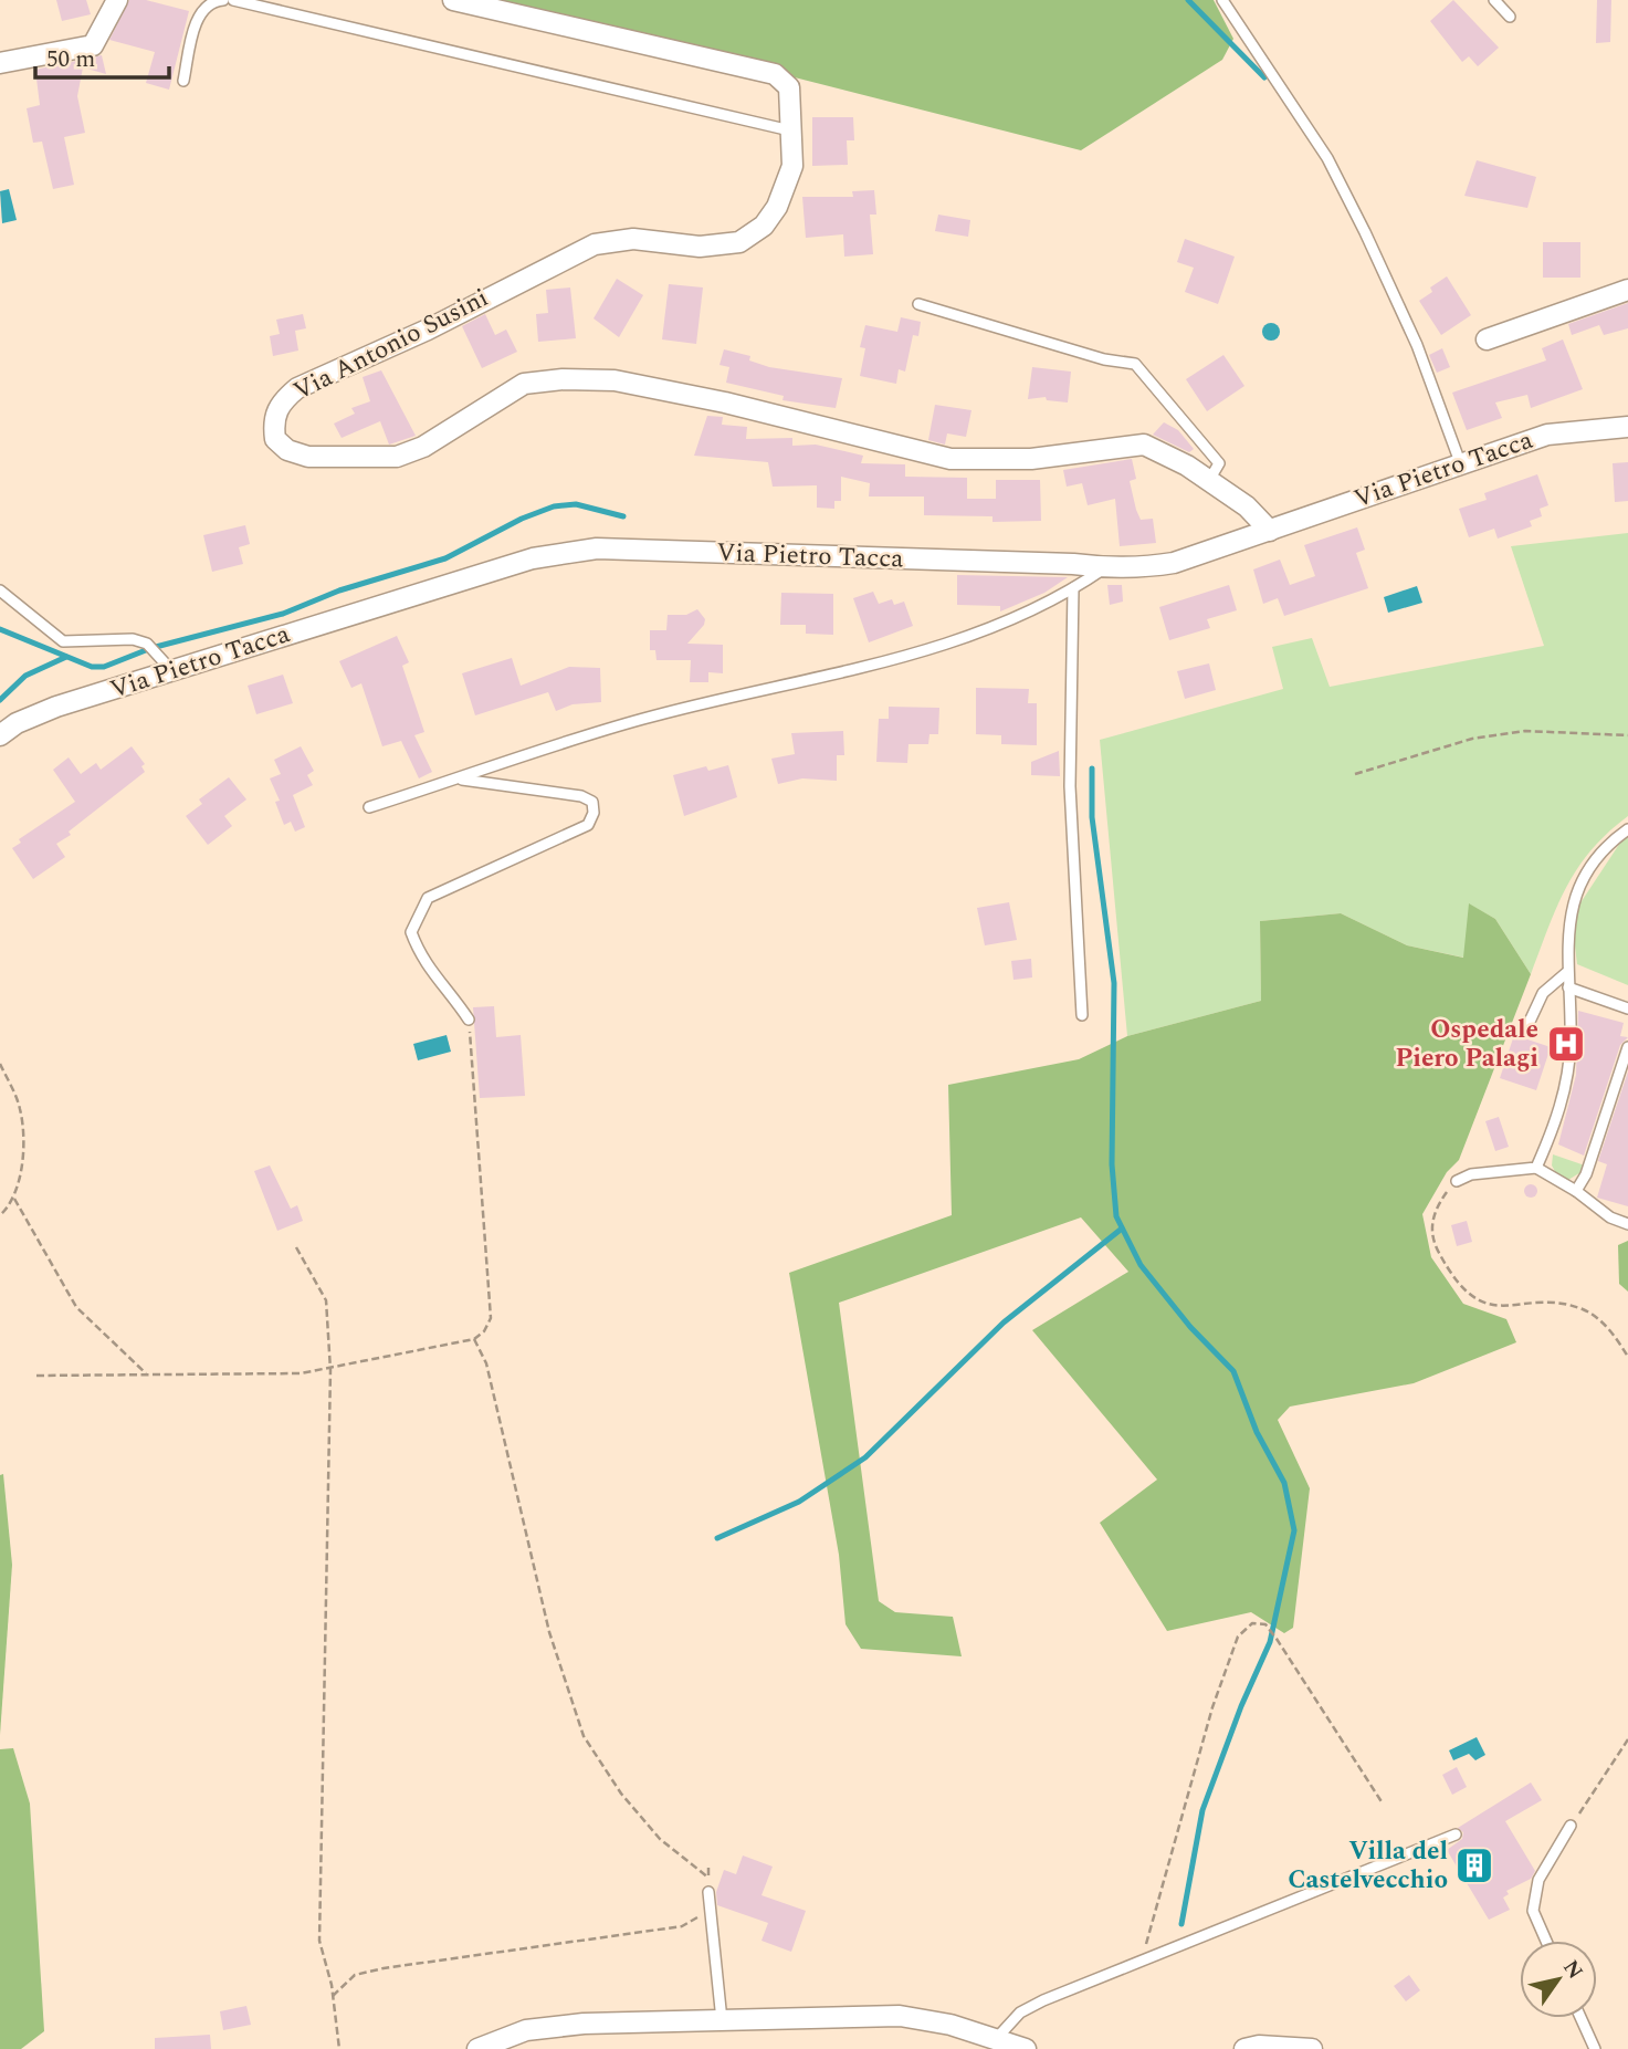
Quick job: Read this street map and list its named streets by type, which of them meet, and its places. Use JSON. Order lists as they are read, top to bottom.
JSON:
{
  "streets": {
    "street": ["Via Antonio Susini", "Via Pietro Tacca"]
  },
  "crossings": [
    ["Via Antonio Susini", "Via Pietro Tacca"]
  ],
  "places": {
    "hospital": ["Ospedale Piero Palagi"],
    "building": ["Villa del Castelvecchio"]
  },
  "scale_bar": "50 m",
  "north": "top right"
}
